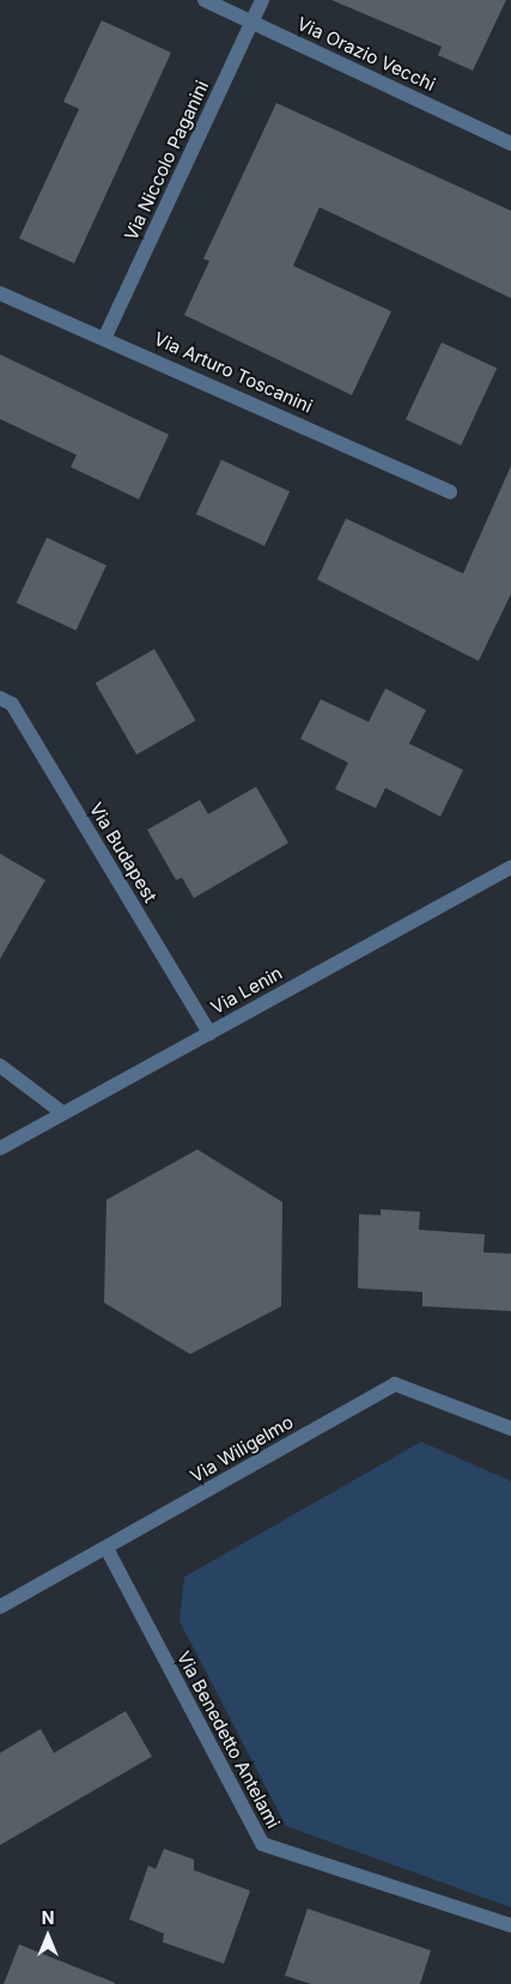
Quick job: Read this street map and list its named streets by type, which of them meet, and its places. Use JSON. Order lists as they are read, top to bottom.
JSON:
{
  "streets": {
    "street": [
      "Via Orazio Vecchi",
      "Via Niccolo Paganini",
      "Via Arturo Toscanini",
      "Via Budapest",
      "Via Lenin",
      "Via Wiligelmo",
      "Via Benedetto Antelami"
    ]
  },
  "crossings": [
    ["Via Orazio Vecchi", "Via Niccolo Paganini"],
    ["Via Niccolo Paganini", "Via Arturo Toscanini"],
    ["Via Budapest", "Via Lenin"],
    ["Via Wiligelmo", "Via Benedetto Antelami"]
  ],
  "north": "top"
}
